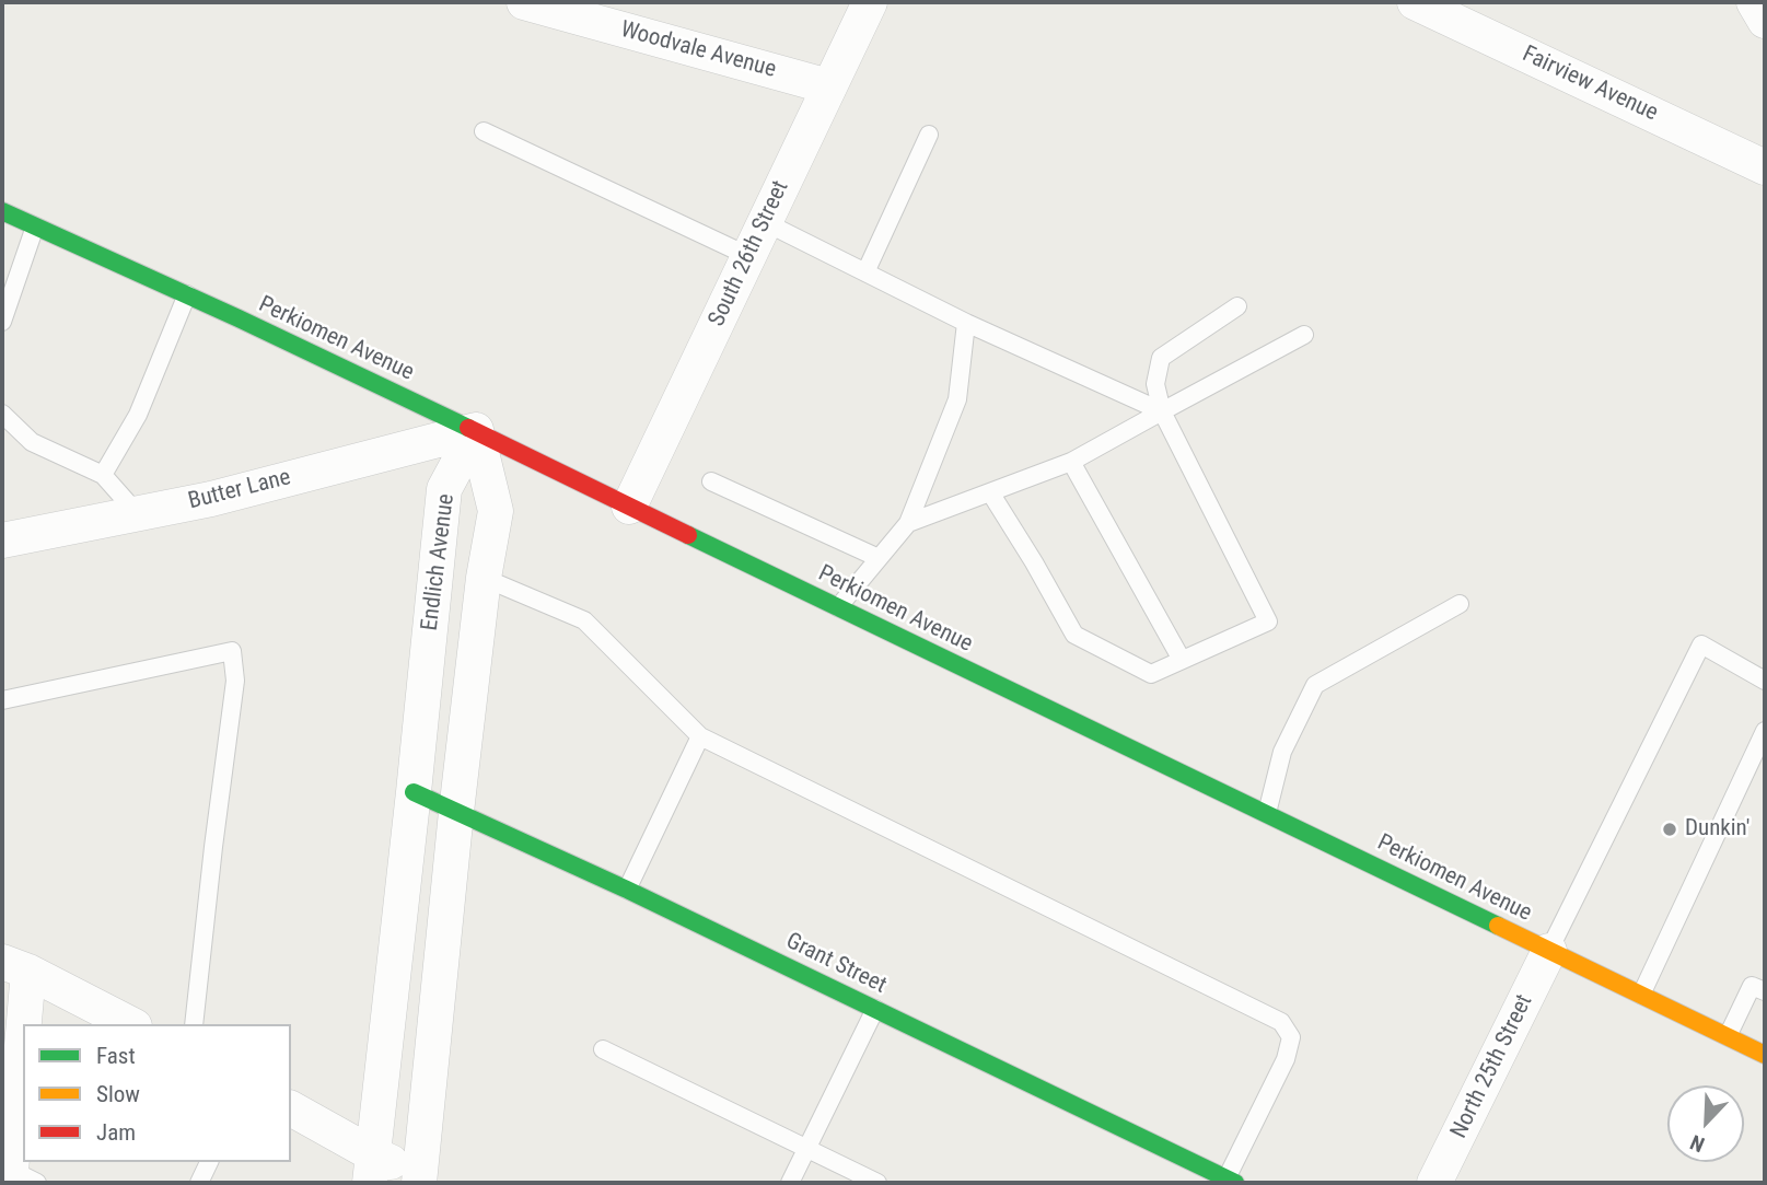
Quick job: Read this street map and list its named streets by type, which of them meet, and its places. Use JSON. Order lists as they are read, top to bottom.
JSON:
{
  "streets": {
    "main road": ["Perkiomen Avenue", "Grant Street"],
    "street": [
      "Woodvale Avenue",
      "Fairview Avenue",
      "South 26th Street",
      "Butter Lane",
      "Endlich Avenue",
      "North 25th Street"
    ]
  },
  "crossings": [
    ["Woodvale Avenue", "South 26th Street"],
    ["South 26th Street", "Perkiomen Avenue"],
    ["Perkiomen Avenue", "Butter Lane"],
    ["Perkiomen Avenue", "Endlich Avenue"],
    ["Perkiomen Avenue", "North 25th Street"],
    ["Butter Lane", "Endlich Avenue"],
    ["Endlich Avenue", "Grant Street"]
  ],
  "places": ["Dunkin'"],
  "legend": ["Fast", "Slow", "Jam"],
  "north": "bottom left"
}
